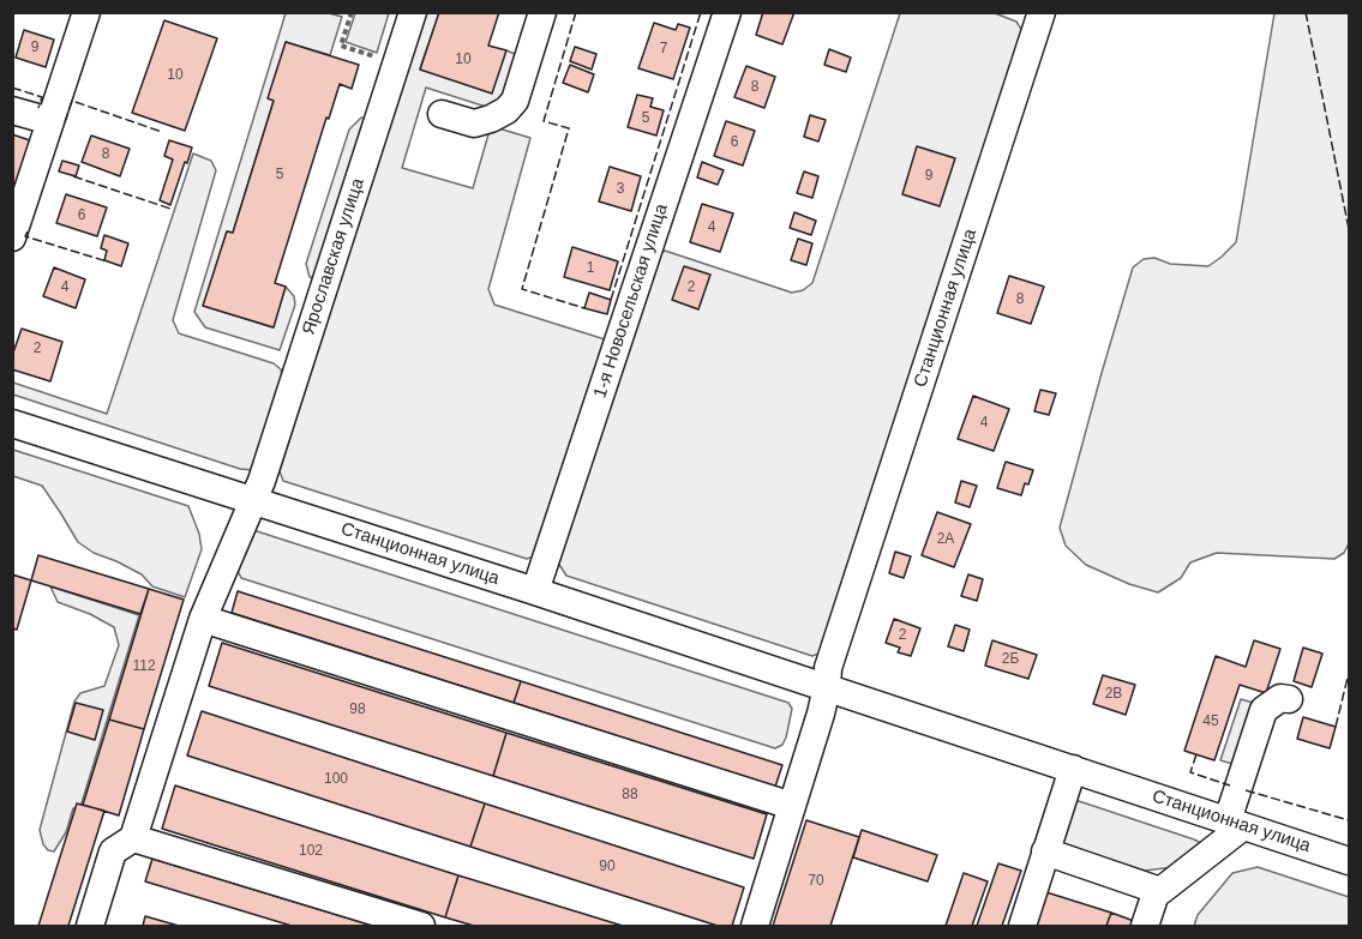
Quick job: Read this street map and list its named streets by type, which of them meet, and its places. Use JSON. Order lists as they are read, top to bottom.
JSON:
{
  "streets": {
    "street": ["Ярославская улица", "1-я Новосельская улица", "Станционная улица"]
  },
  "crossings": [
    ["Ярославская улица", "Станционная улица"],
    ["1-я Новосельская улица", "Станционная улица"]
  ],
  "house_numbers": [
    "9",
    "7",
    "10",
    "10",
    "8",
    "5",
    "6",
    "8",
    "5",
    "9",
    "3",
    "6",
    "4",
    "1",
    "4",
    "2",
    "8",
    "2",
    "4",
    "2А",
    "2",
    "2Б",
    "112",
    "2В",
    "98",
    "45",
    "100",
    "88",
    "102",
    "90",
    "70"
  ]
}
